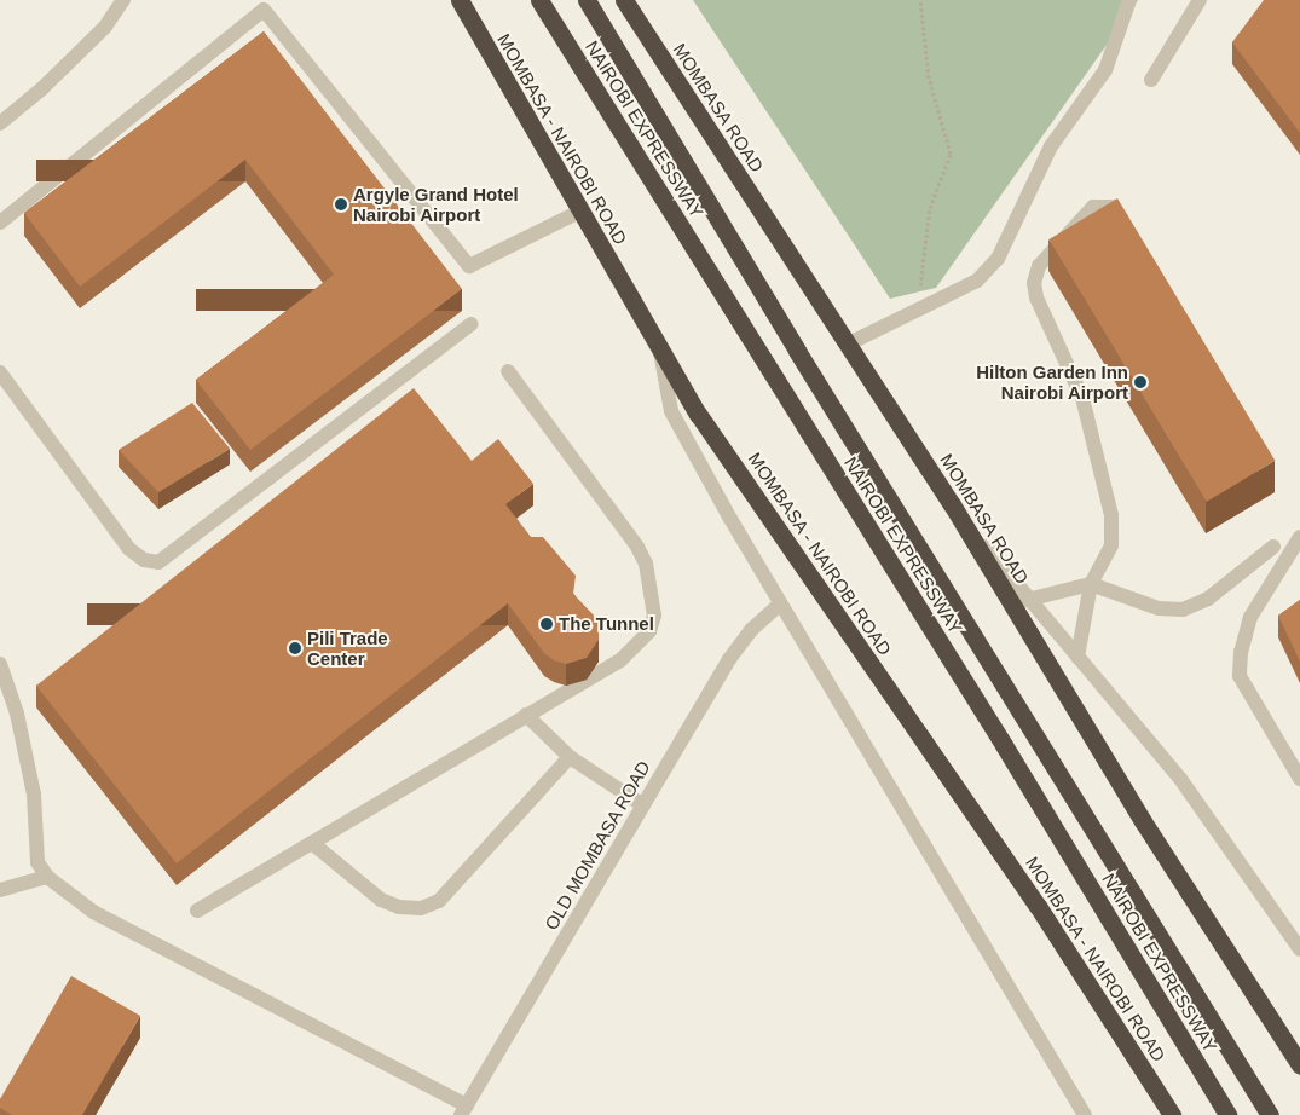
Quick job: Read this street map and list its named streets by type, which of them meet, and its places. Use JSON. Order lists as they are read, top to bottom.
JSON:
{
  "streets": {
    "highway": ["MOMBASA ROAD", "NAIROBI EXPRESSWAY", "MOMBASA - NAIROBI ROAD"],
    "street": ["OLD MOMBASA ROAD"]
  },
  "places": [
    "Argyle Grand Hotel Nairobi Airport",
    "Hilton Garden Inn Nairobi Airport",
    "The Tunnel",
    "Pili Trade Center"
  ]
}
